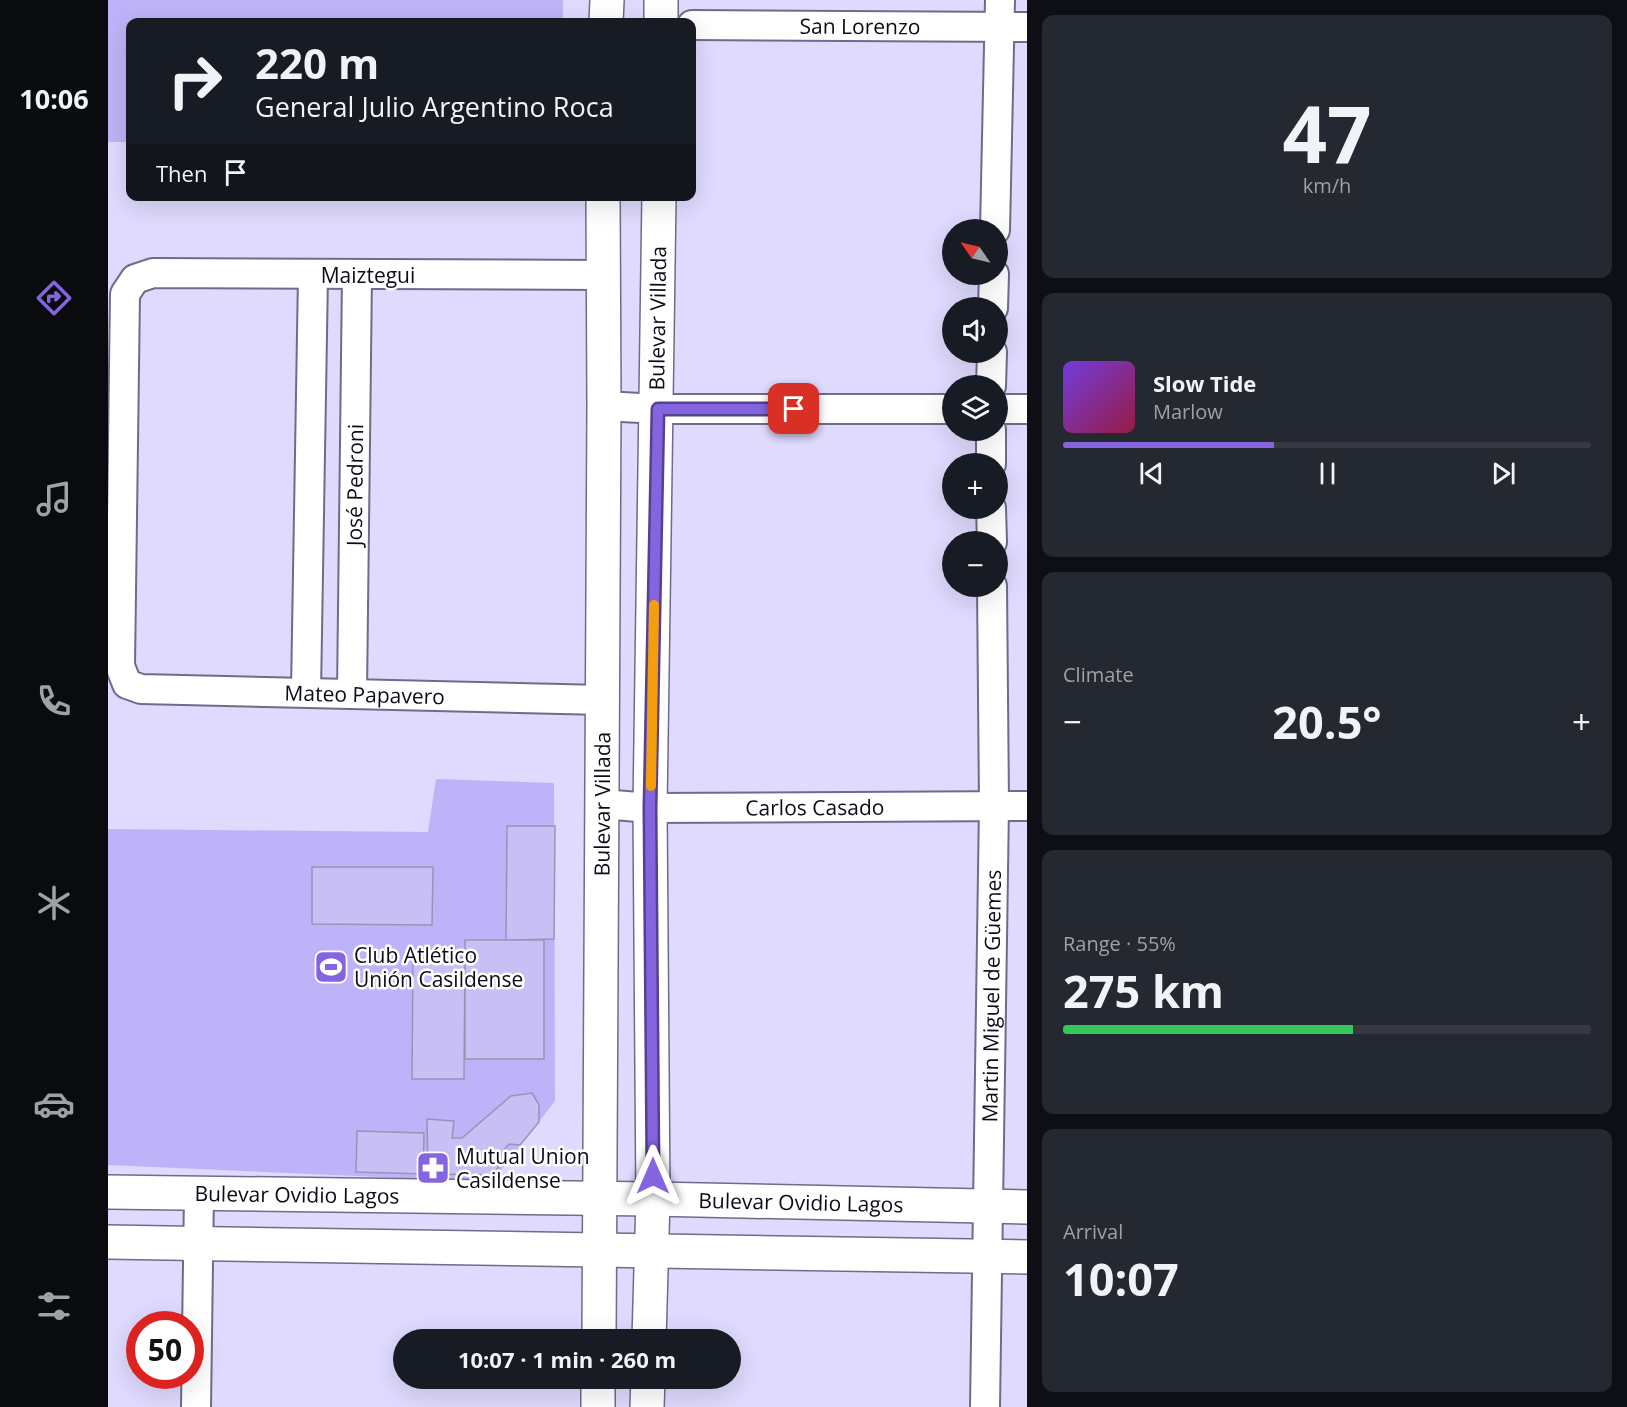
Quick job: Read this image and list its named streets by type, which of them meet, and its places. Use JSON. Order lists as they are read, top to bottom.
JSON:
{
  "streets": {
    "main road": ["Bulevar Villada", "Bulevar Ovidio Lagos"],
    "street": [
      "San Lorenzo",
      "Maiztegui",
      "José Pedroni",
      "Mateo Papavero",
      "Carlos Casado",
      "Martin Miguel de Güemes"
    ]
  },
  "crossings": [
    ["Maiztegui", "Bulevar Villada"],
    ["Maiztegui", "José Pedroni"],
    ["Maiztegui", "Mateo Papavero"],
    ["Bulevar Villada", "Mateo Papavero"],
    ["Bulevar Villada", "Carlos Casado"],
    ["Bulevar Villada", "Bulevar Ovidio Lagos"],
    ["José Pedroni", "Mateo Papavero"],
    ["Carlos Casado", "Martin Miguel de Güemes"],
    ["Martin Miguel de Güemes", "Bulevar Ovidio Lagos"]
  ],
  "places": {
    "sports": ["Club Atlético Unión Casildense"],
    "pharmacy": ["Mutual Union Casildense"]
  },
  "north": "top left",
  "page": {
    "tabs": "10:06",
    "tile": [
      ["47", "km/h"],
      "Climate",
      ["Range · 55%", "275 km"],
      ["Arrival", "10:07"]
    ],
    "turn": ["220 m", "General Julio Argentino Roca"],
    "then": "Then",
    "map_buttons": ["+", "−"],
    "song": ["Slow Tide", "Marlow"],
    "heat": ["−", "20.5°", "+"],
    "limit": "50",
    "trip": "10:07 · 1 min · 260 m"
  }
}
